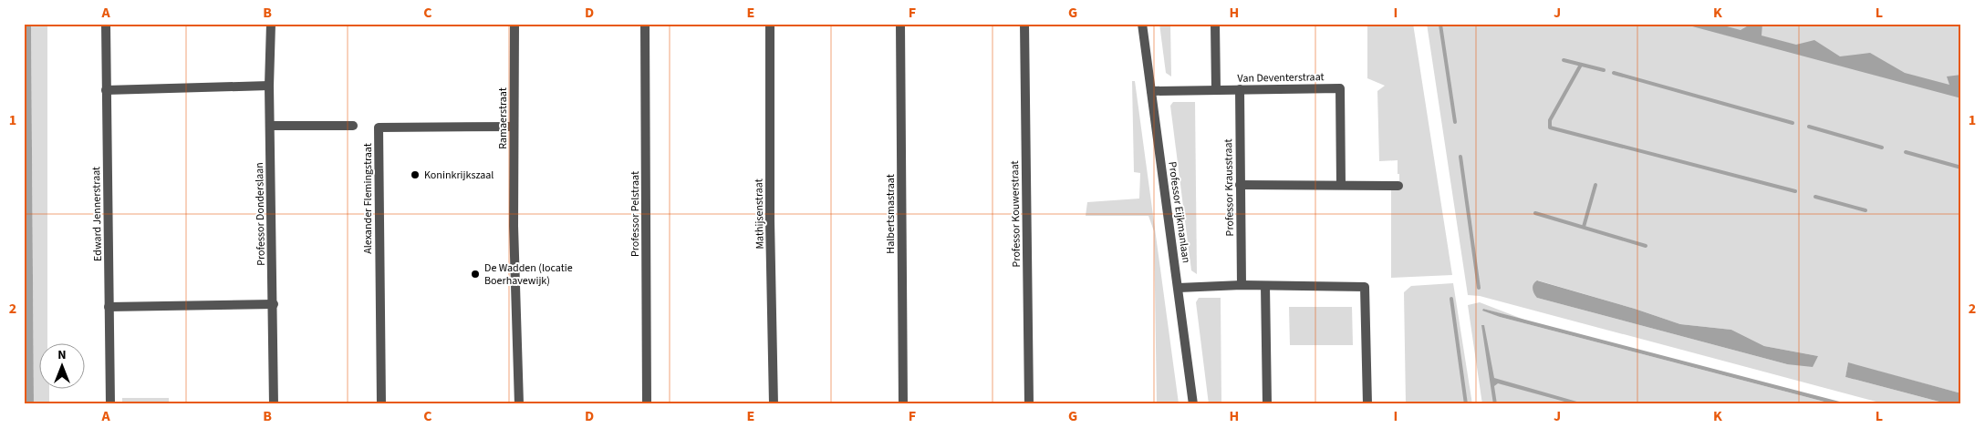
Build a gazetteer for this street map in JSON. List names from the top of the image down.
{
  "streets": {
    "street": [
      "Van Deventerstraat",
      "Ramaerstraat",
      "Professor Krausstraat",
      "Alexander Flemingstraat",
      "Professor Eijkmanlaan",
      "Edward Jennerstraat",
      "Professor Donderslaan",
      "Professor Pelstraat",
      "Mathijsenstraat",
      "Halbertsmastraat",
      "Professor Kouwerstraat"
    ]
  },
  "crossings": [
    ["Van Deventerstraat", "Professor Krausstraat"],
    ["Van Deventerstraat", "Professor Eijkmanlaan"],
    ["Ramaerstraat", "Alexander Flemingstraat"]
  ],
  "places": ["Koninkrijkszaal", "De Wadden (locatie Boerhavewijk)"],
  "north": "top",
  "grid": {
    "columns": [
      "A",
      "B",
      "C",
      "D",
      "E",
      "F",
      "G",
      "H",
      "I",
      "J",
      "K",
      "L"
    ],
    "rows": ["1", "2"]
  }
}
